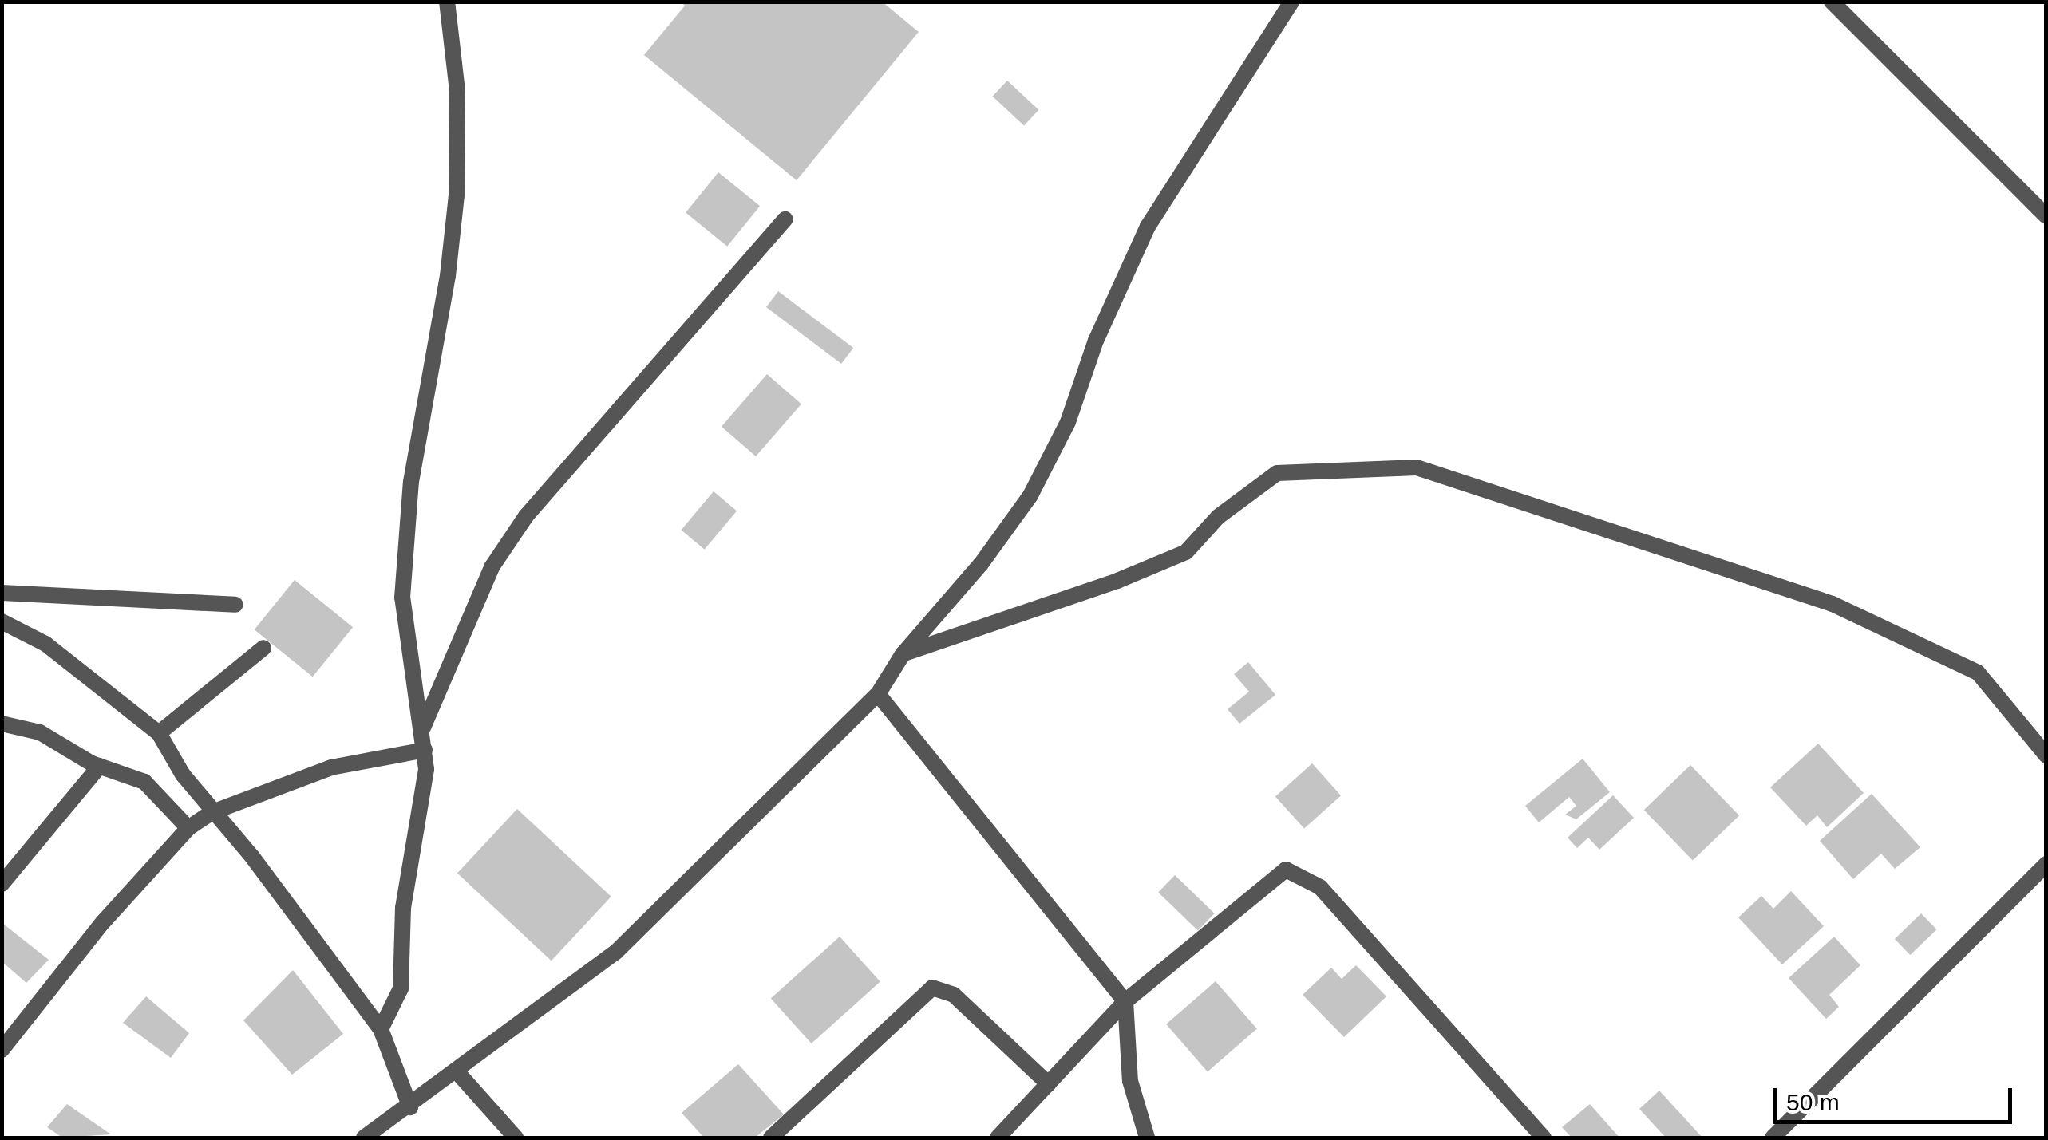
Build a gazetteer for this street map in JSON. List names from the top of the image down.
{
  "scale_bar": "50 m"
}
